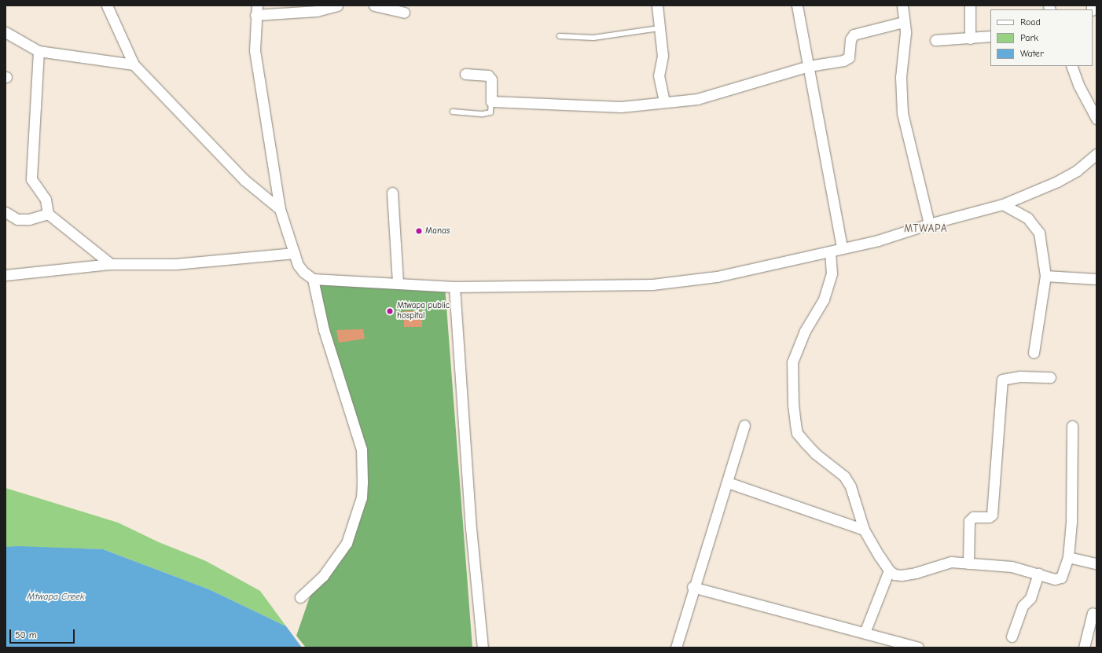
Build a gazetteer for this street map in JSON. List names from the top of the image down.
{
  "districts": ["MTWAPA"],
  "water": ["Mtwapa Creek"],
  "places": ["Manas", "Mtwapa public hospital"],
  "legend": ["Road", "Park", "Water"],
  "scale_bar": "50 m"
}
